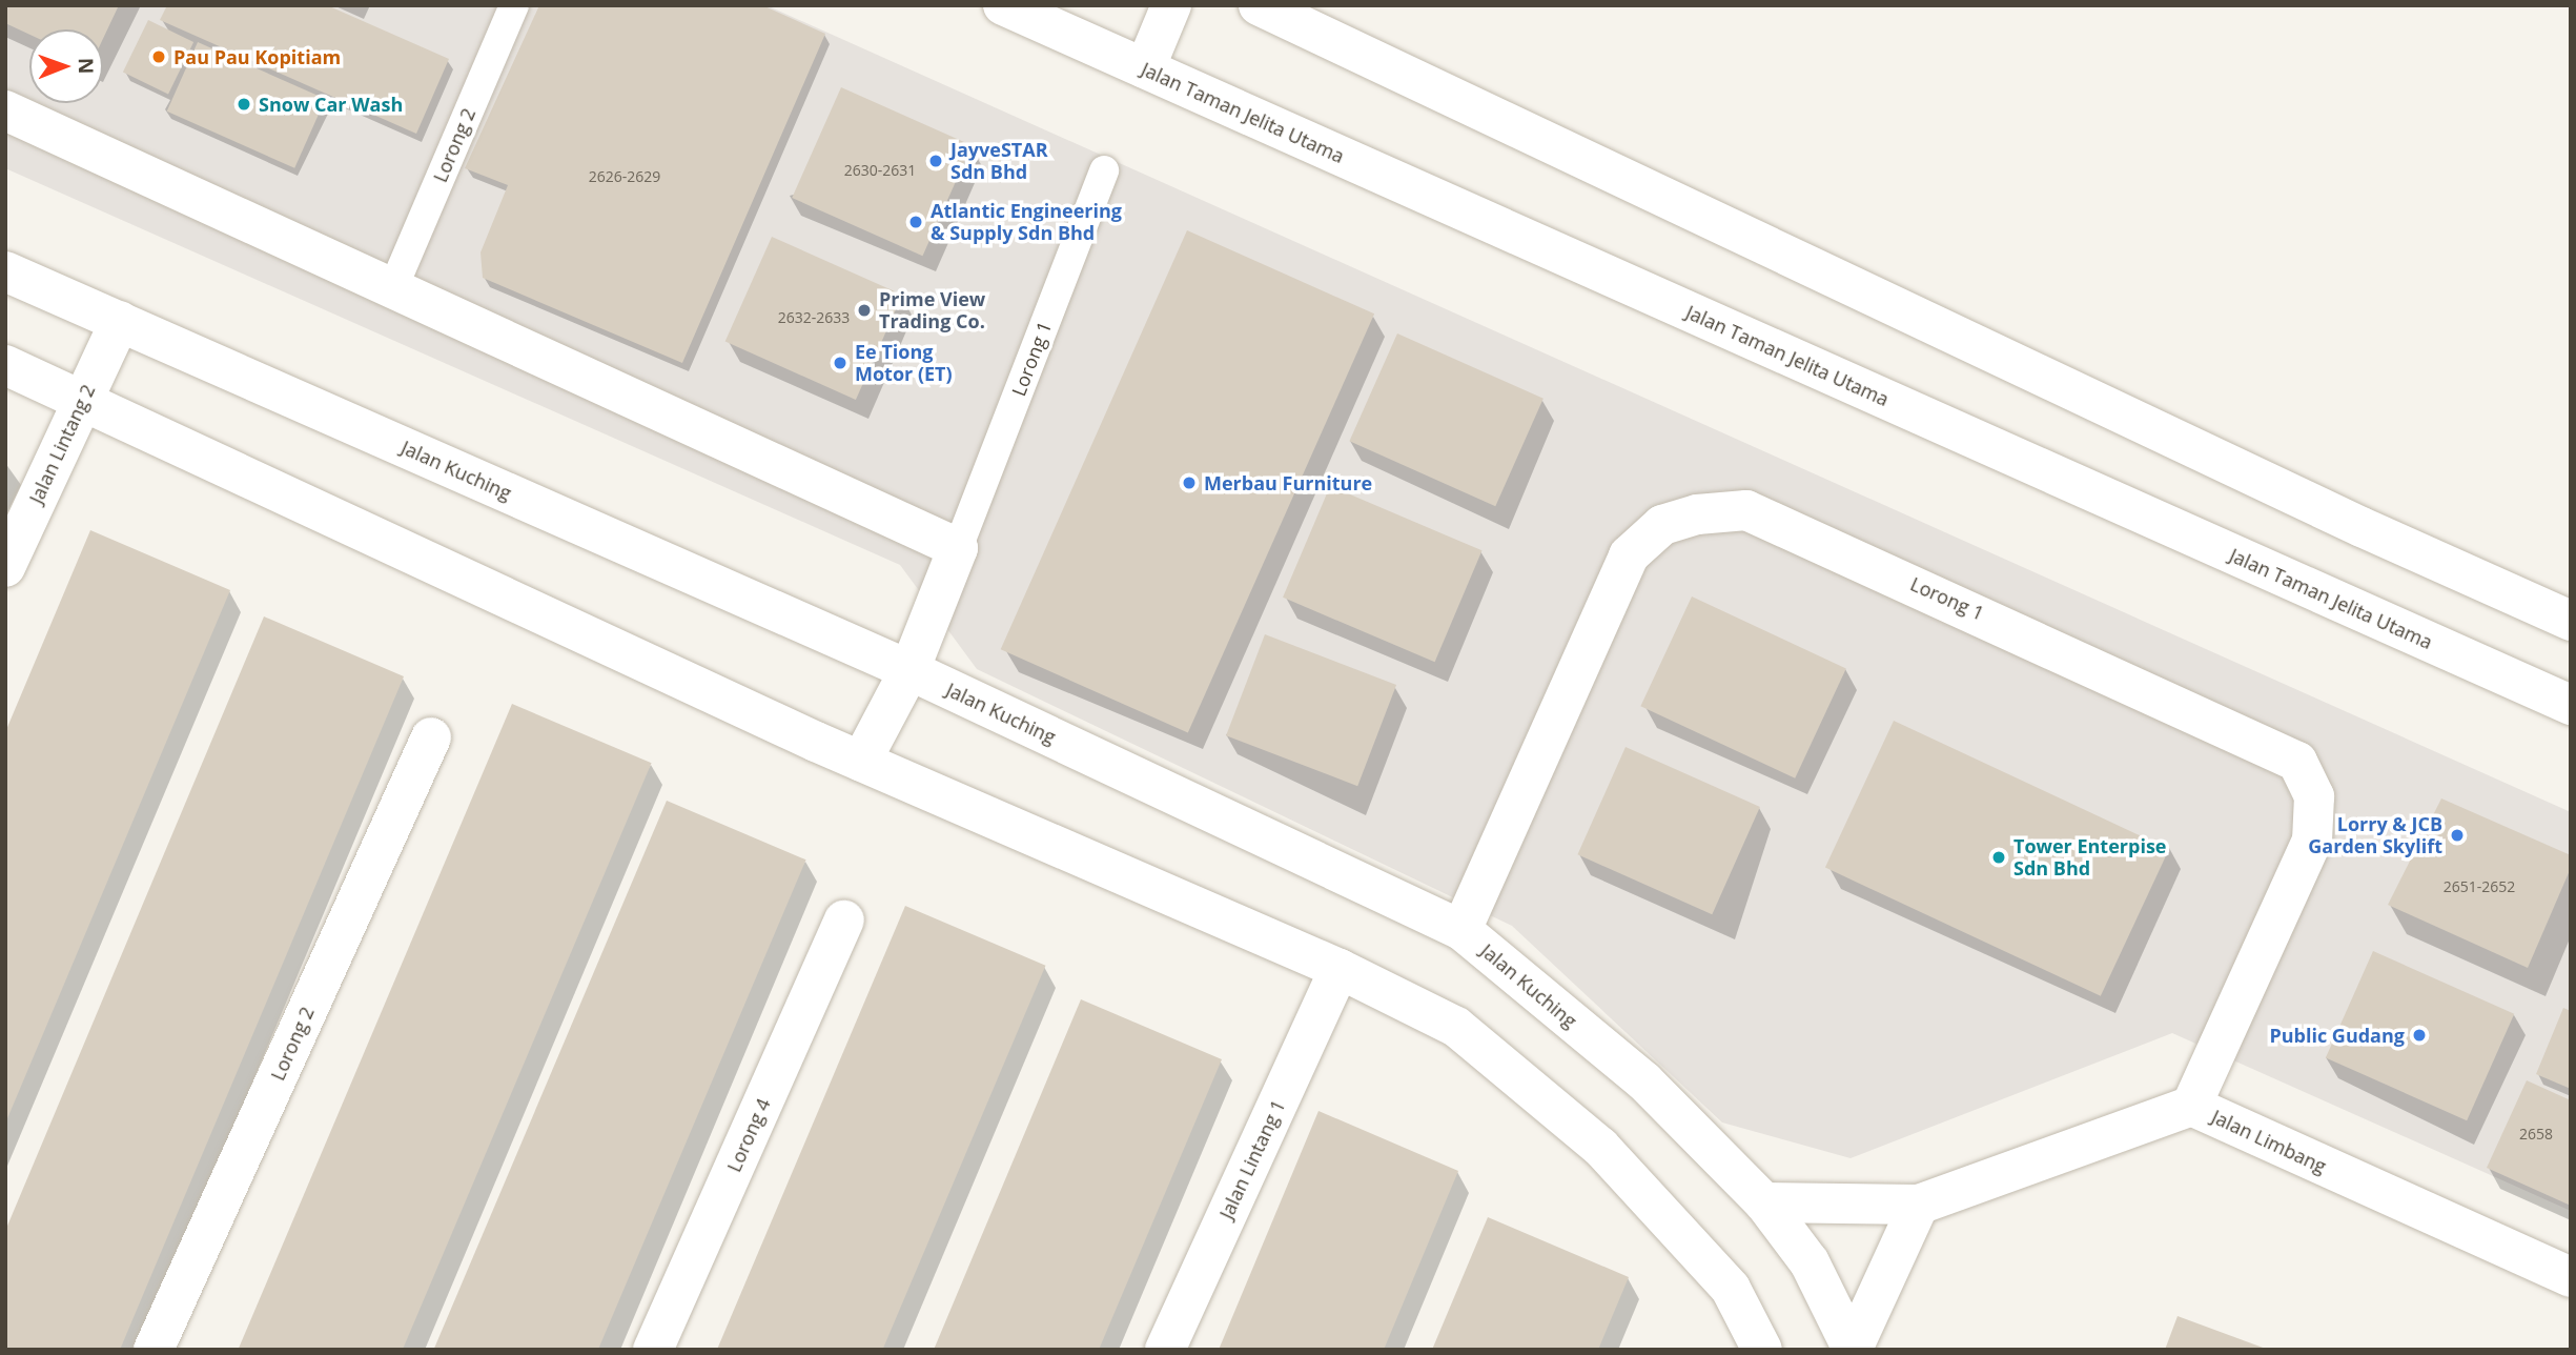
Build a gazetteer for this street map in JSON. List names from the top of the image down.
{
  "streets": {
    "street": [
      "Jalan Taman Jelita Utama",
      "Lorong 2",
      "Lorong 1",
      "Jalan Lintang 2",
      "Jalan Kuching",
      "Lorong 4",
      "Jalan Limbang",
      "Jalan Lintang 1"
    ]
  },
  "crossings": [
    ["Lorong 1", "Jalan Kuching"],
    ["Lorong 1", "Jalan Limbang"],
    ["Jalan Lintang 2", "Jalan Kuching"],
    ["Jalan Kuching", "Jalan Limbang"]
  ],
  "places": [
    "Pau Pau Kopitiam",
    "Snow Car Wash",
    "JayveSTAR Sdn Bhd",
    "Atlantic Engineering & Supply Sdn Bhd",
    "Prime View Trading Co.",
    "Ee Tiong Motor (ET)",
    "Merbau Furniture",
    "Lorry & JCB Garden Skylift",
    "Tower Enterpise Sdn Bhd",
    "Public Gudang"
  ],
  "house_numbers": [
    "2630-2631",
    "2626-2629",
    "2632-2633",
    "2651-2652",
    "2658"
  ],
  "north": "right"
}
